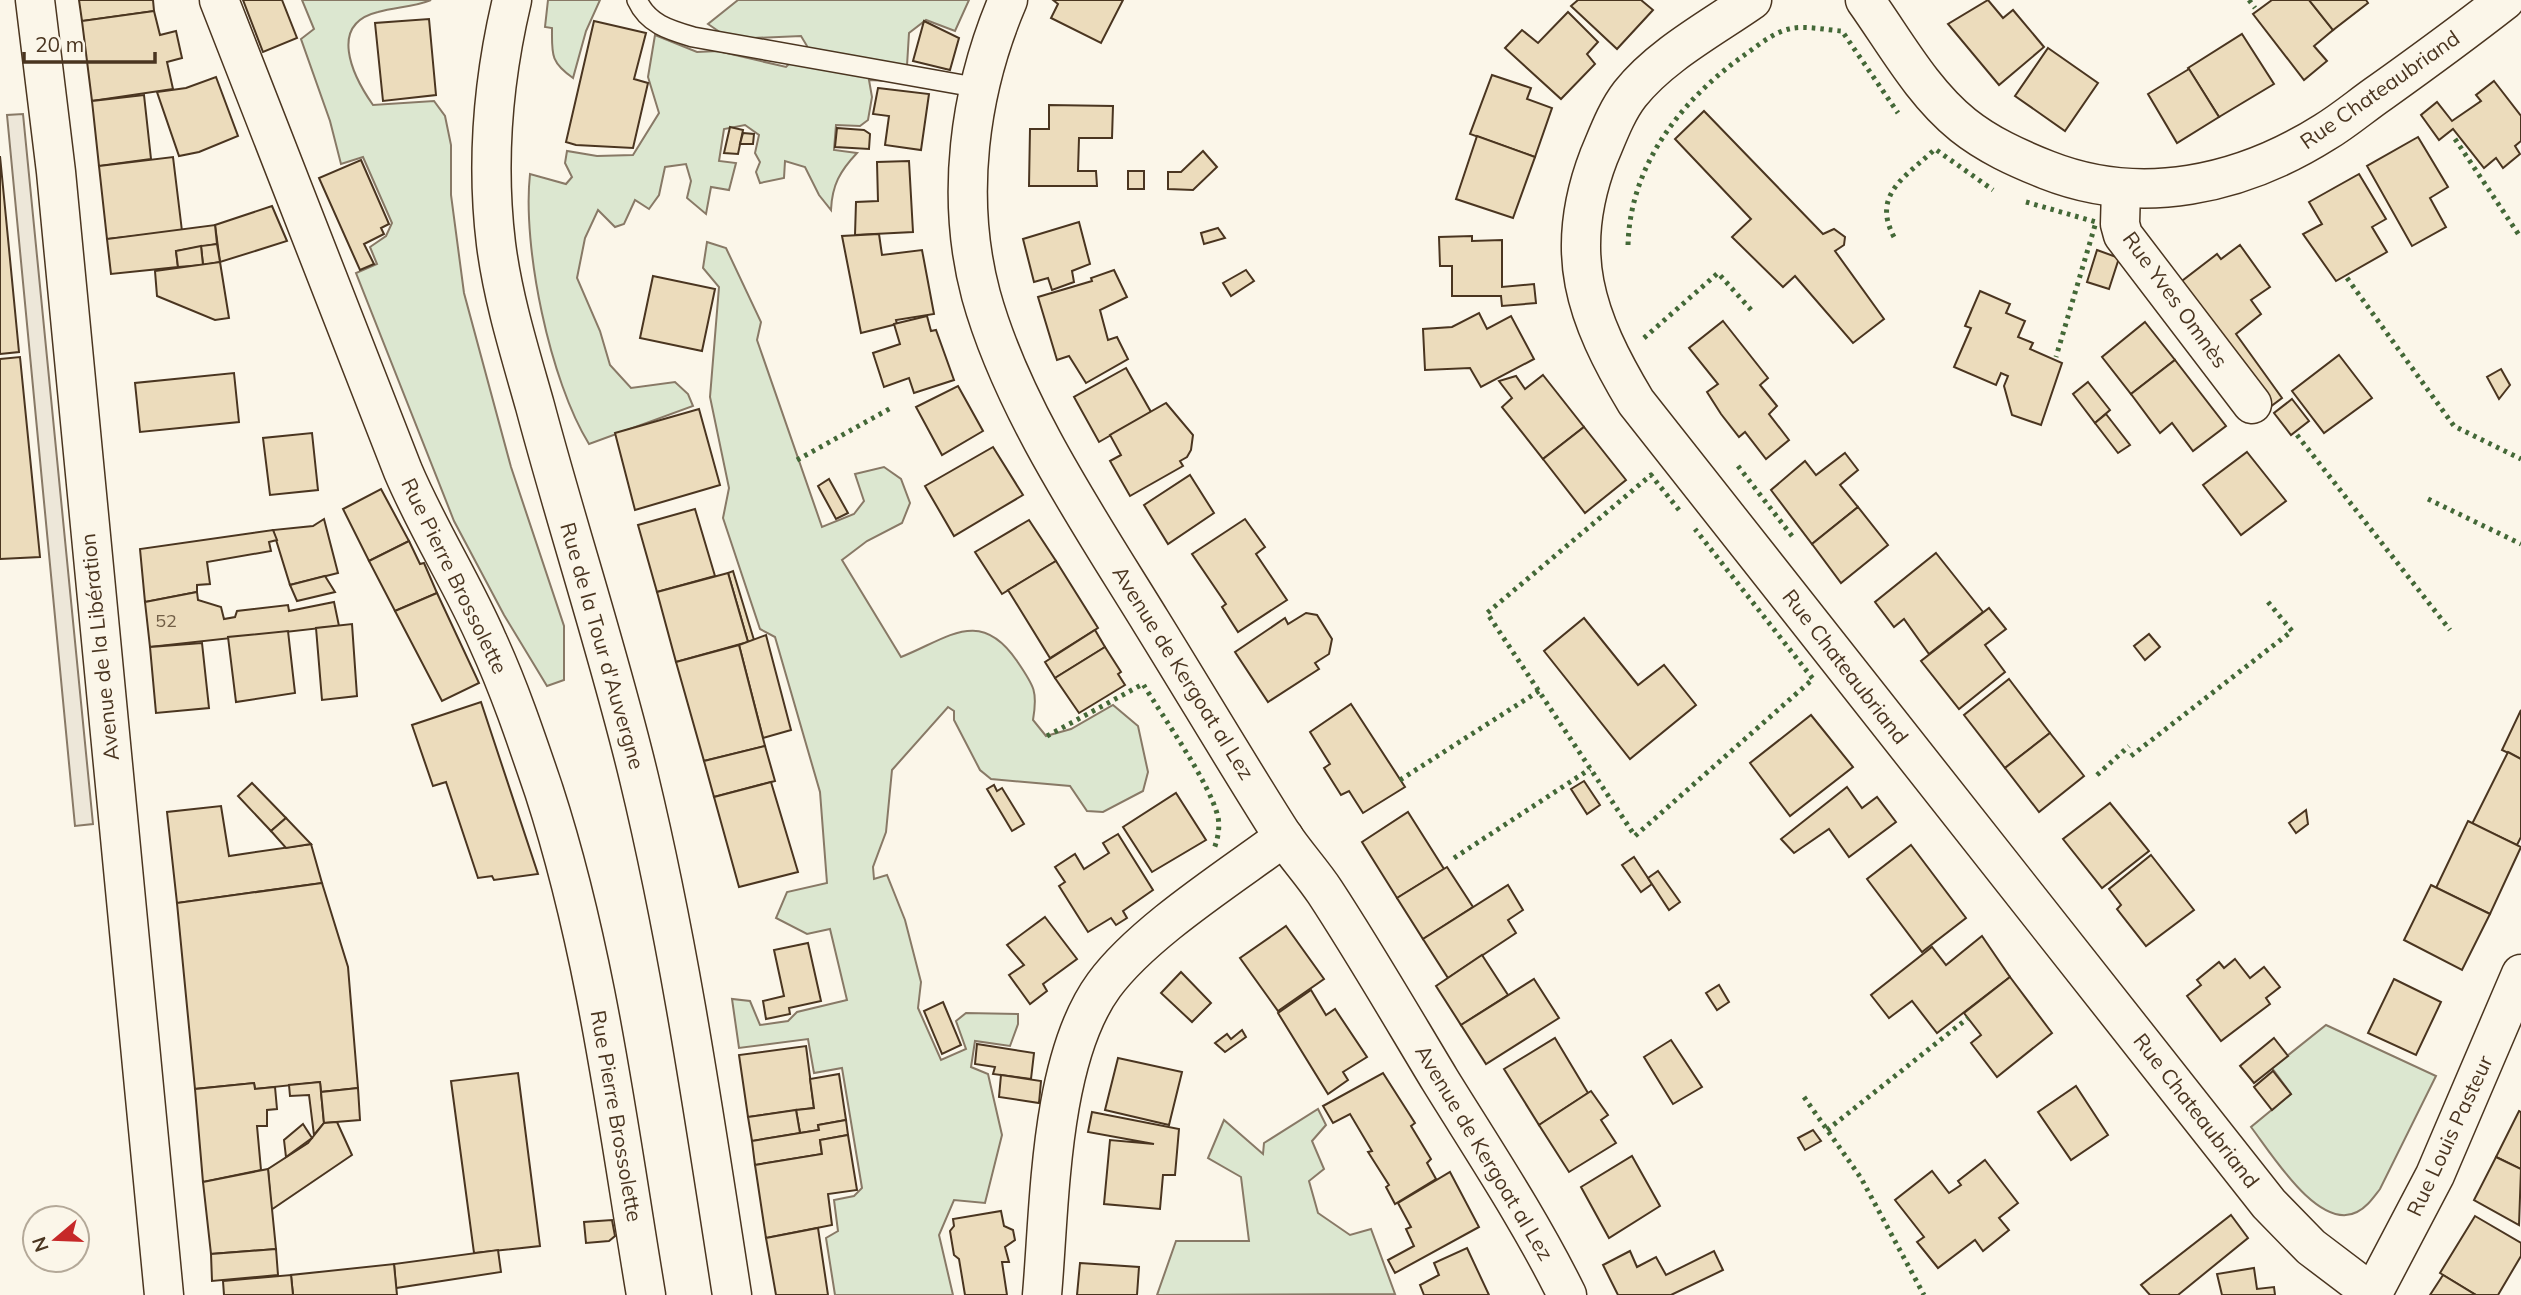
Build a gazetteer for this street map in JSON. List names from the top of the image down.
{
  "streets": {
    "street": [
      "Rue Chateaubriand",
      "Rue Yves Omnès",
      "Rue Pierre Brossolette",
      "Rue de la Tour d'Auvergne",
      "Avenue de la Libération",
      "Avenue de Kergoat al Lez",
      "Rue Louis Pasteur"
    ]
  },
  "crossings": [
    ["Rue Chateaubriand", "Rue Yves Omnès"],
    ["Rue Chateaubriand", "Rue Louis Pasteur"]
  ],
  "house_numbers": ["52"],
  "scale_bar": "20 m",
  "north": "left"
}
